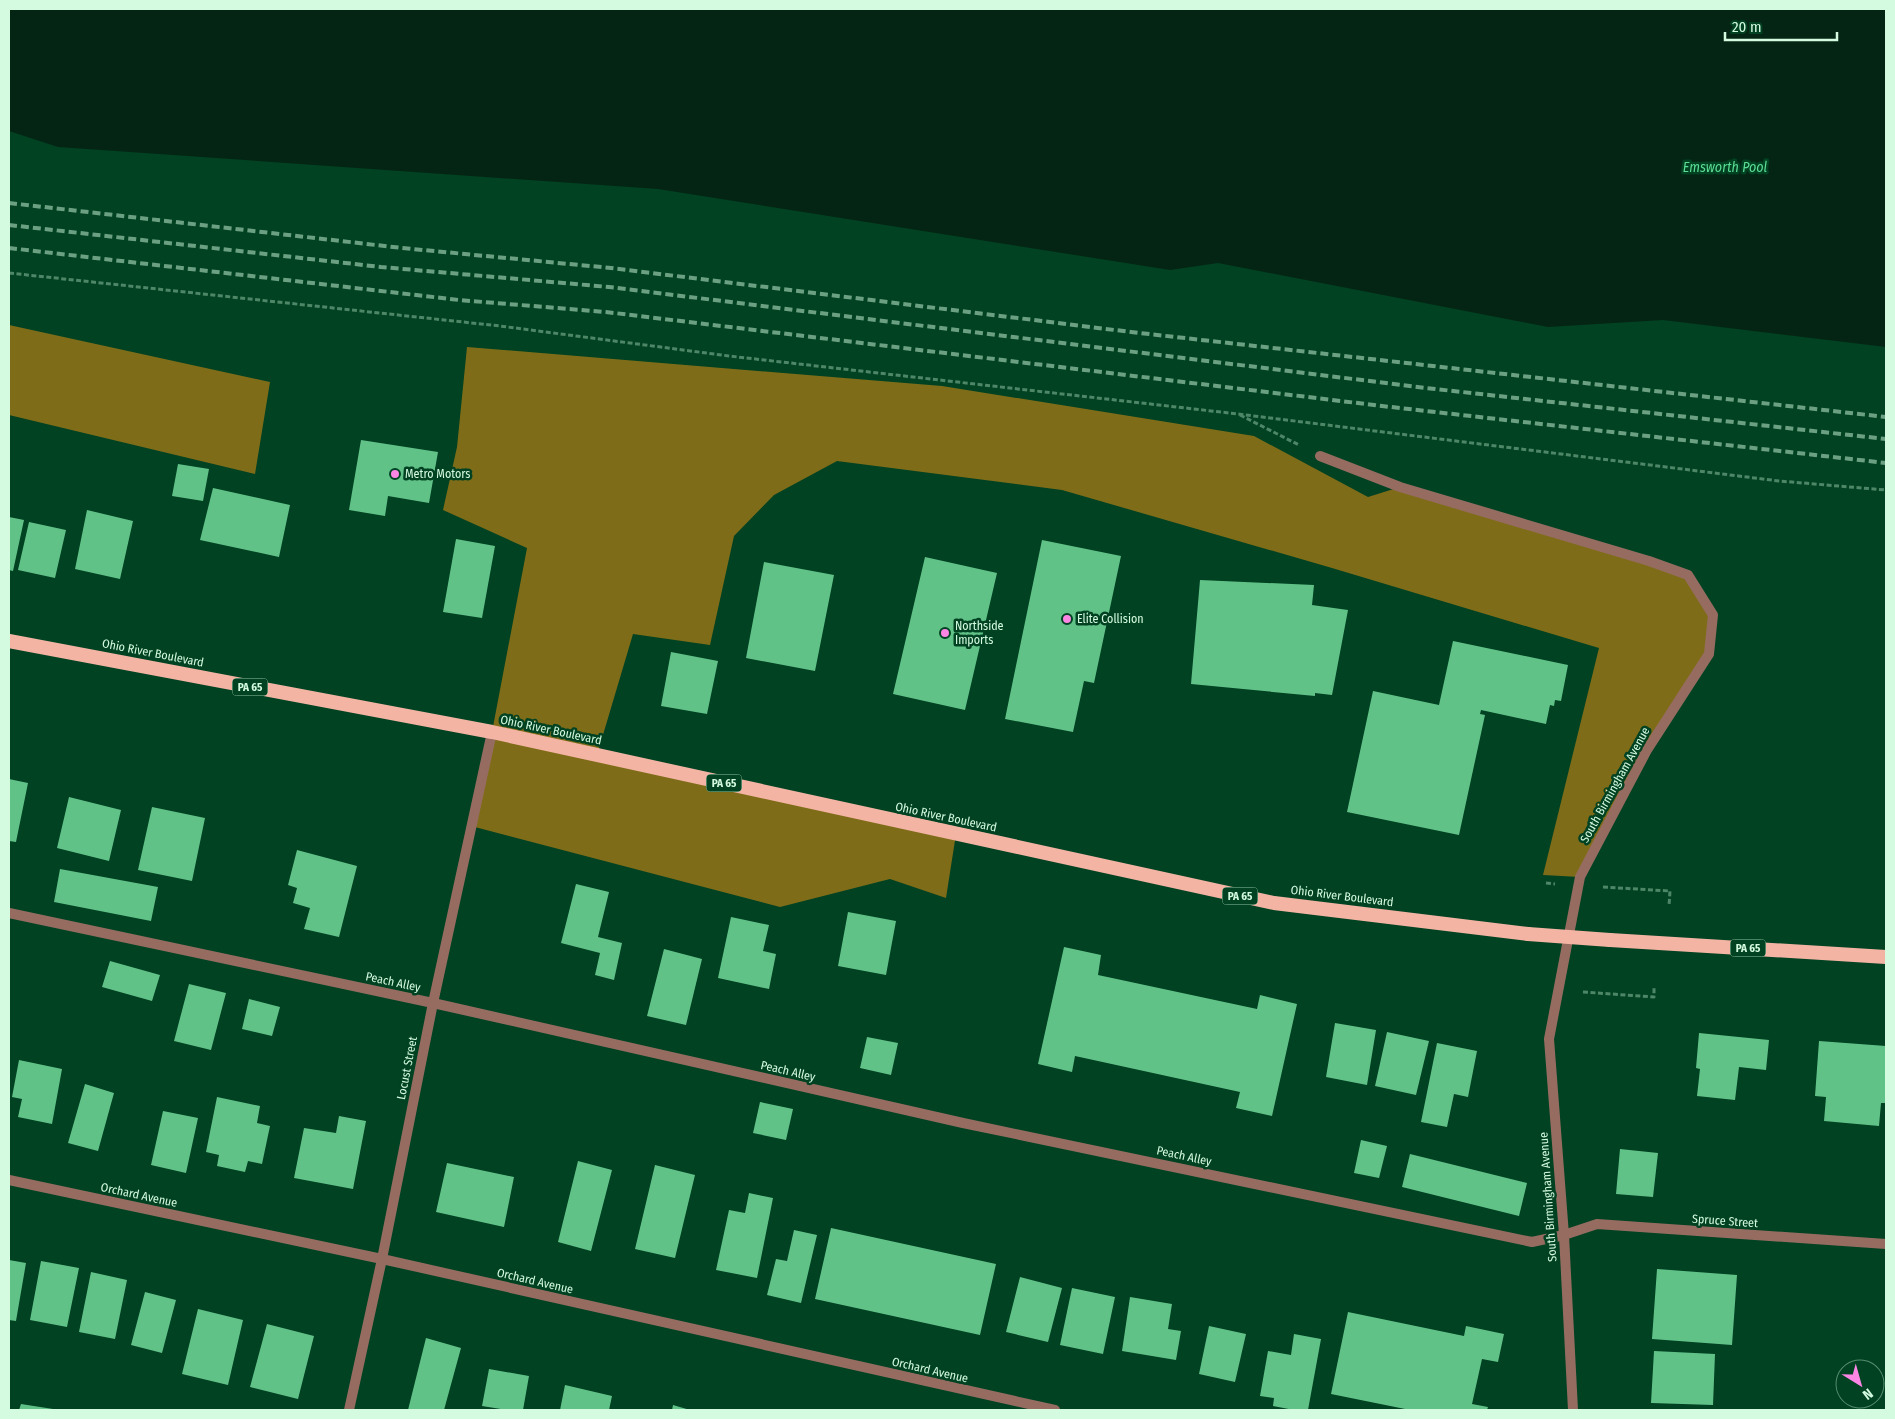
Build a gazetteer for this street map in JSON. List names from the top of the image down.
{
  "streets": {
    "highway": ["Ohio River Boulevard", "PA 65"],
    "street": [
      "South Birmingham Avenue",
      "Peach Alley",
      "Locust Street",
      "Orchard Avenue",
      "Spruce Street"
    ]
  },
  "crossings": [
    ["Ohio River Boulevard", "Locust Street"],
    ["South Birmingham Avenue", "Peach Alley"],
    ["South Birmingham Avenue", "Spruce Street"],
    ["Peach Alley", "Locust Street"],
    ["Peach Alley", "Spruce Street"],
    ["Locust Street", "Orchard Avenue"]
  ],
  "water": ["Emsworth Pool"],
  "places": ["Metro Motors", "Elite Collision", "Northside Imports"],
  "scale_bar": "20 m",
  "north": "bottom right"
}
